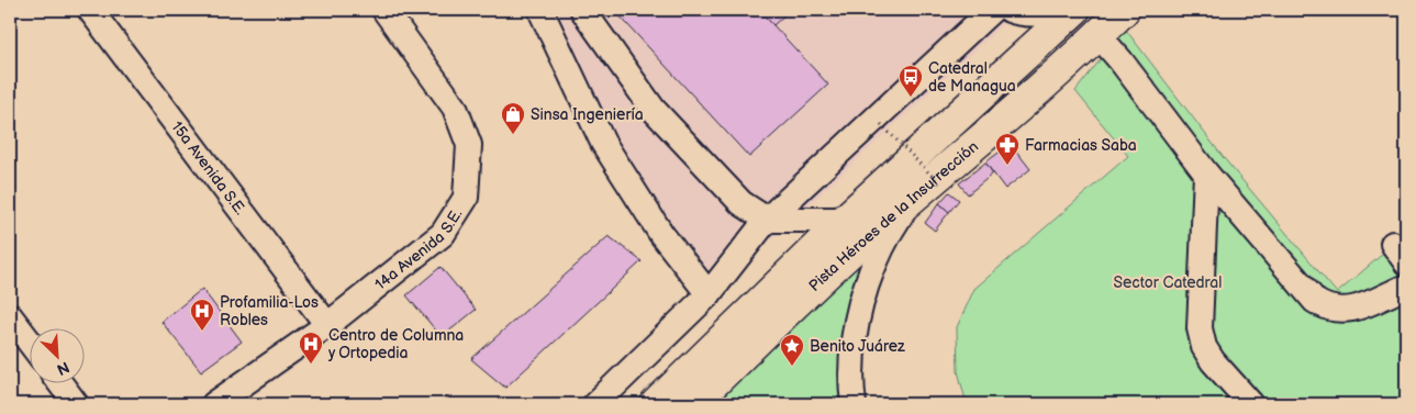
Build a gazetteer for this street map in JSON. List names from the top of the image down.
{
  "streets": {
    "main road": ["Pista Héroes de la Insurrección"],
    "street": ["15a Avenida S.E.", "14a Avenida S.E."]
  },
  "crossings": [
    ["15a Avenida S.E.", "14a Avenida S.E."]
  ],
  "parks": ["Sector Catedral"],
  "places": {
    "bus stop": ["Catedral de Managua"],
    "shop": ["Sinsa Ingeniería"],
    "pharmacy": ["Farmacias Saba"],
    "hospital": ["Profamilia-Los Robles", "Centro de Columna y Ortopedia"],
    "place": ["Benito Juárez"]
  },
  "north": "bottom right"
}
